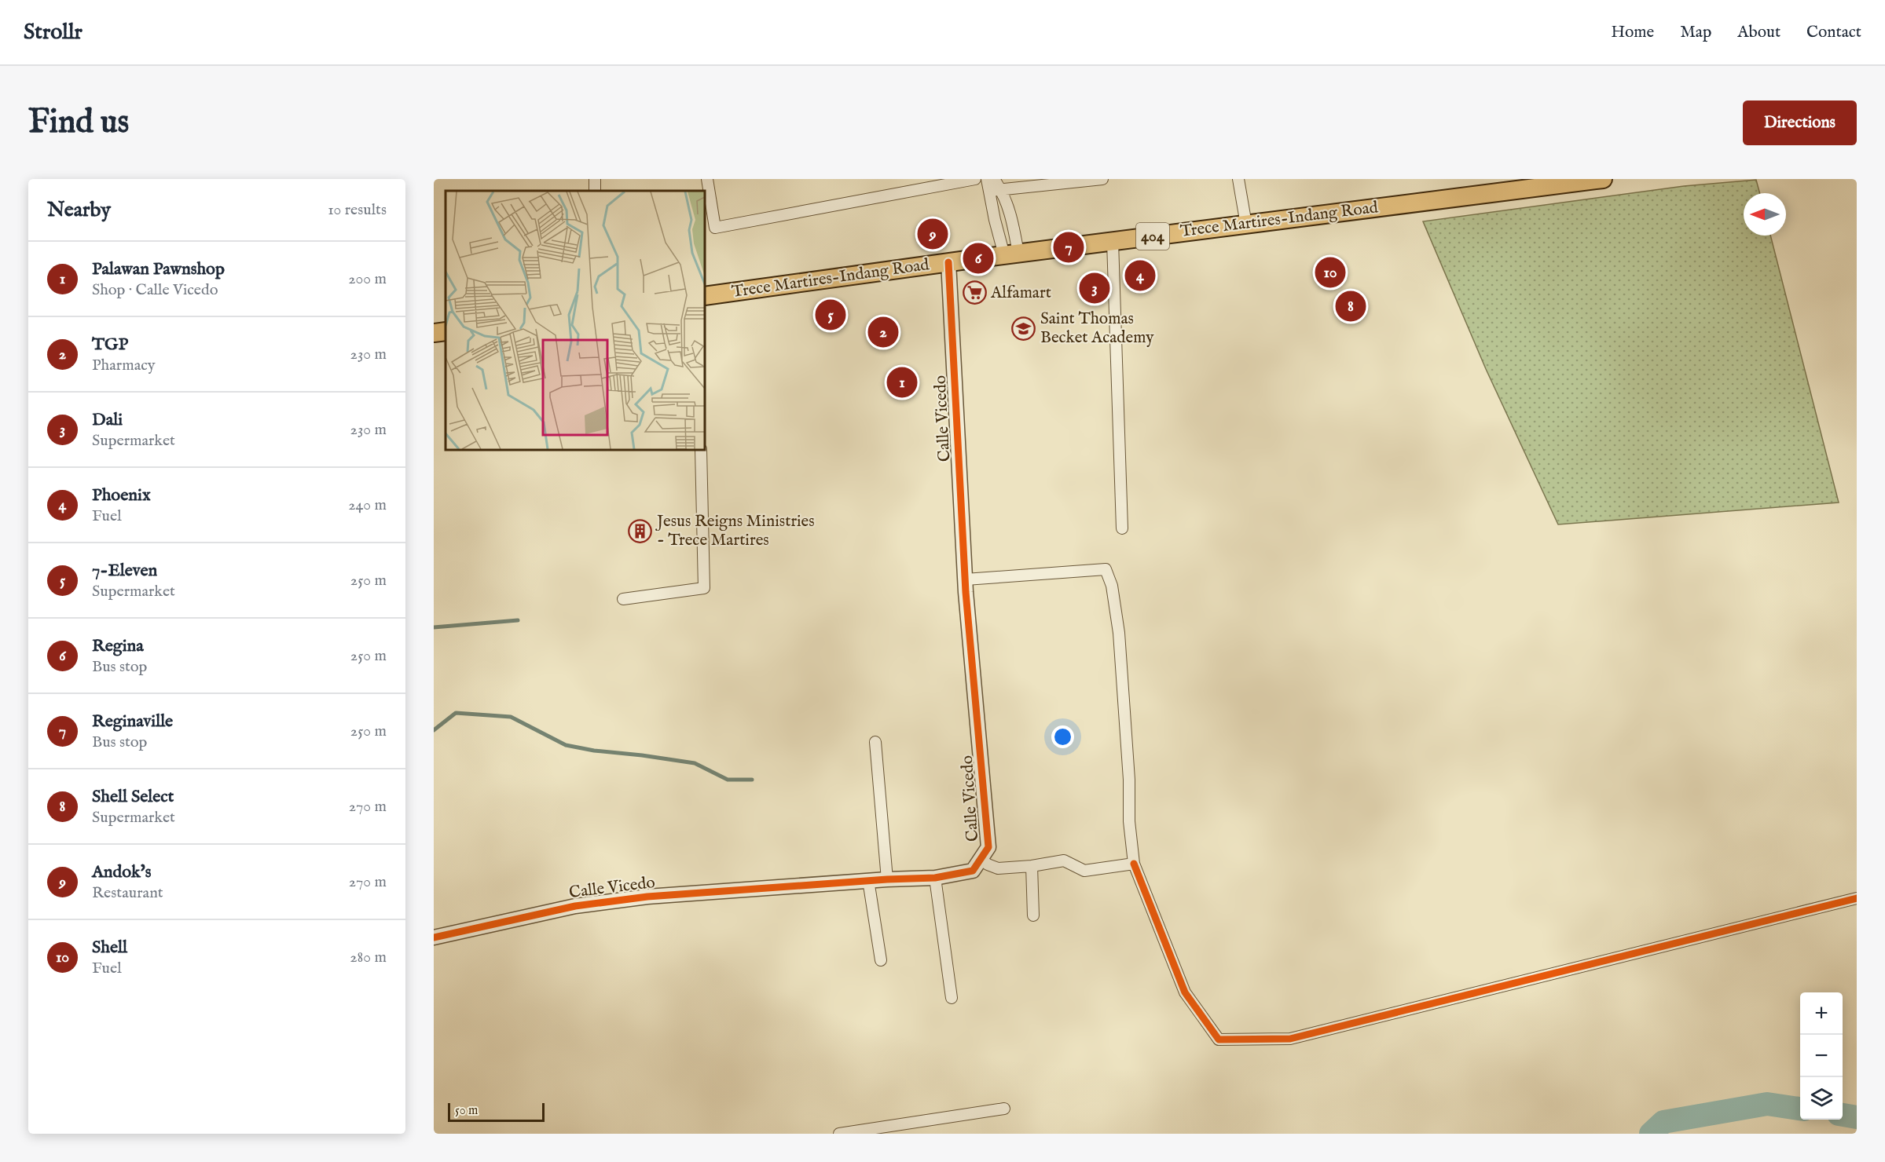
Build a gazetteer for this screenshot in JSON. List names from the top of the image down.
{
  "streets": {
    "main road": ["Trece Martires-Indang Road", "404"],
    "street": ["Calle Vicedo"]
  },
  "crossings": [
    ["Trece Martires-Indang Road", "Calle Vicedo"]
  ],
  "places": {
    "supermarket": ["Alfamart"],
    "school or university": ["Saint Thomas Becket Academy"],
    "building": ["Jesus Reigns Ministries - Trece Martires"]
  },
  "scale_bar": "50 m",
  "north": "left",
  "page": {
    "header": "Strollr",
    "nav": [
      "Home",
      "Map",
      "About",
      "Contact"
    ],
    "buttons": "Directions",
    "title": "Find us",
    "heading": ["Nearby", "10 results"],
    "pins": [
      "9",
      "7",
      "6",
      "10",
      "4",
      "3",
      "8",
      "5",
      "2",
      "1"
    ],
    "list": [
      {
        "mark": "1",
        "name": "Palawan Pawnshop",
        "note": "Shop · Calle Vicedo",
        "value": "200 m"
      },
      {
        "mark": "2",
        "name": "TGP",
        "note": "Pharmacy",
        "value": "230 m"
      },
      {
        "mark": "3",
        "name": "Dali",
        "note": "Supermarket",
        "value": "230 m"
      },
      {
        "mark": "4",
        "name": "Phoenix",
        "note": "Fuel",
        "value": "240 m"
      },
      {
        "mark": "5",
        "name": "7-Eleven",
        "note": "Supermarket",
        "value": "250 m"
      },
      {
        "mark": "6",
        "name": "Regina",
        "note": "Bus stop",
        "value": "250 m"
      },
      {
        "mark": "7",
        "name": "Reginaville",
        "note": "Bus stop",
        "value": "250 m"
      },
      {
        "mark": "8",
        "name": "Shell Select",
        "note": "Supermarket",
        "value": "270 m"
      },
      {
        "mark": "9",
        "name": "Andok's",
        "note": "Restaurant",
        "value": "270 m"
      },
      {
        "mark": "10",
        "name": "Shell",
        "note": "Fuel",
        "value": "280 m"
      }
    ],
    "map_buttons": ["+", "−"],
    "scale": "50 m"
  }
}
